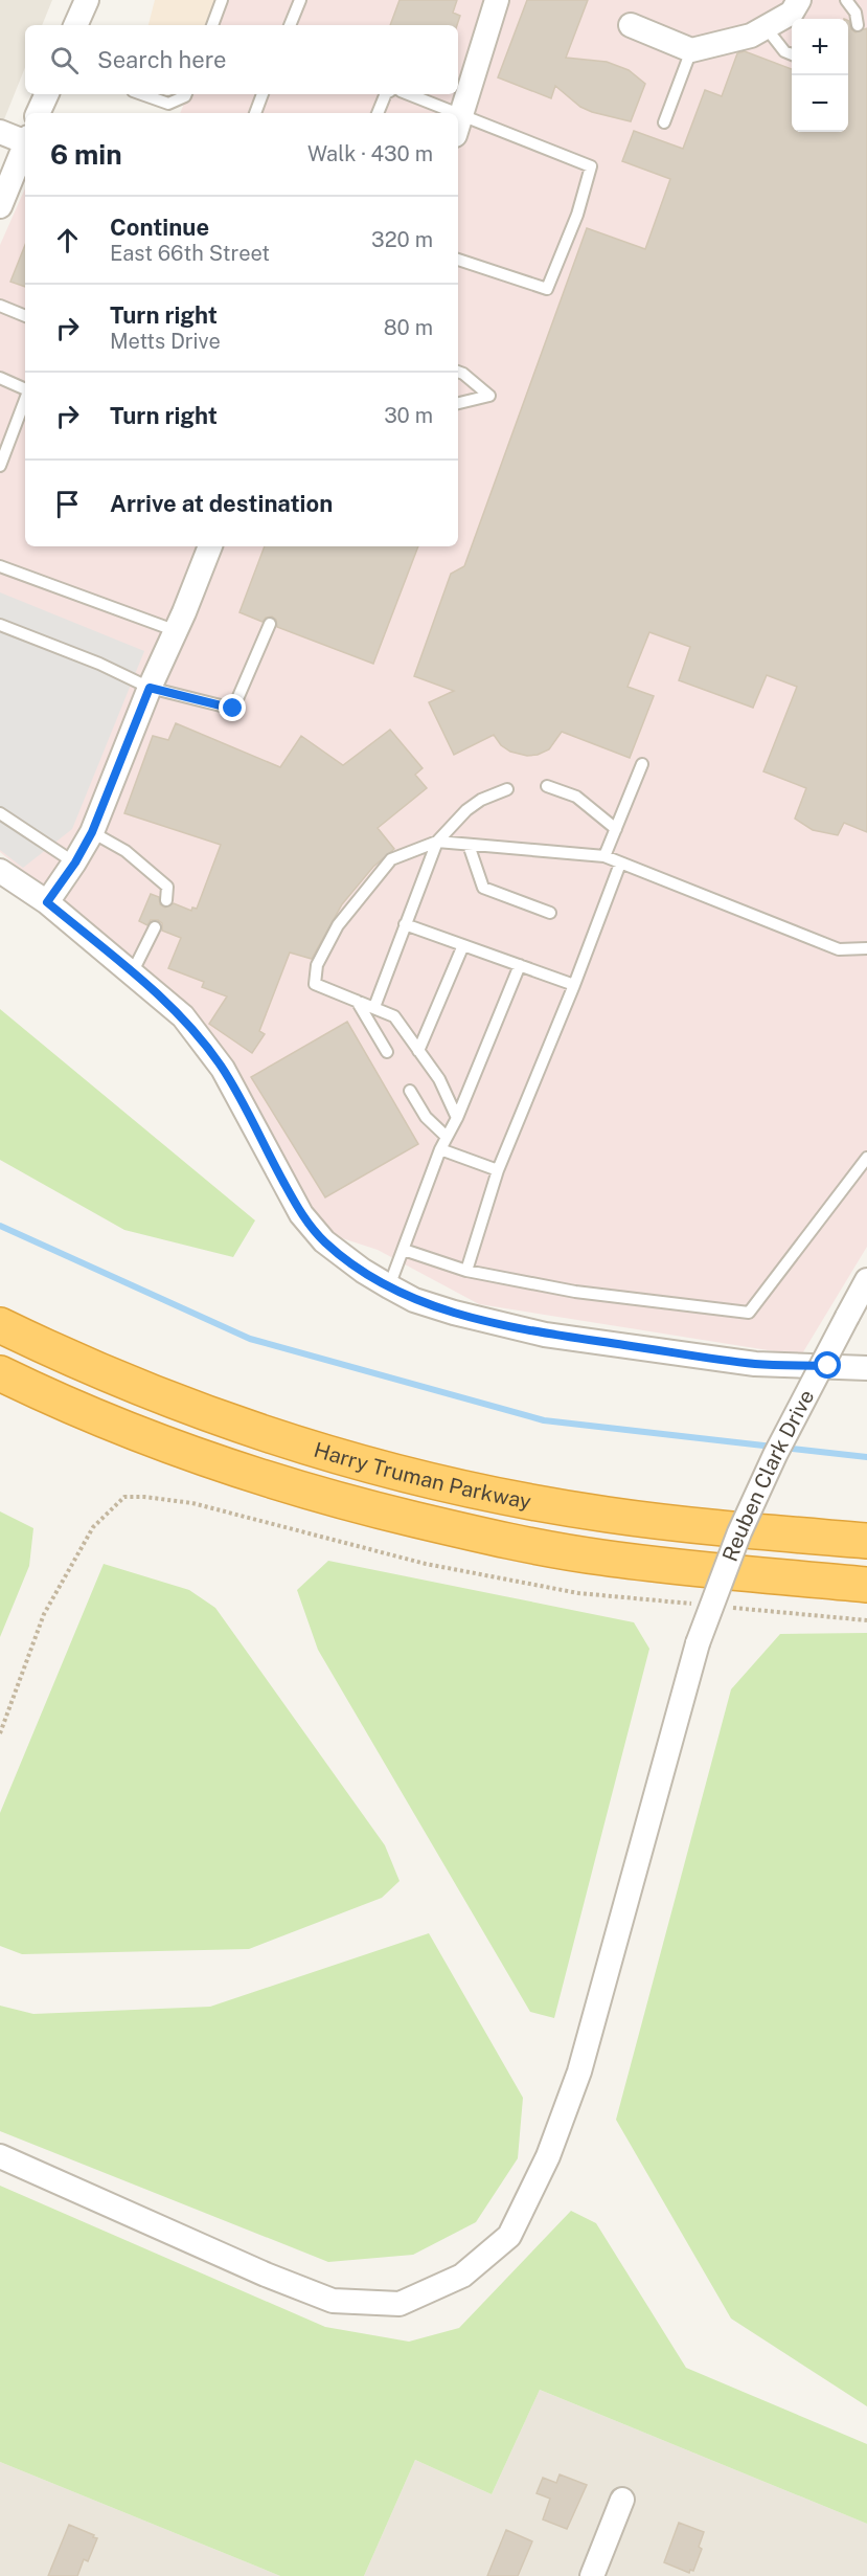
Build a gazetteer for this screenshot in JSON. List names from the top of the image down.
{
  "streets": {
    "highway": ["Harry Truman Parkway"],
    "street": ["Reuben Clark Drive"]
  },
  "page": {
    "map_buttons": ["+", "−"],
    "search": "Search here",
    "heading": ["6 min", "Walk · 430 m"],
    "list": [
      ["Continue", "East 66th Street", "320 m"],
      ["Turn right", "Metts Drive", "80 m"],
      ["Turn right", "30 m"],
      "Arrive at destination"
    ]
  }
}
